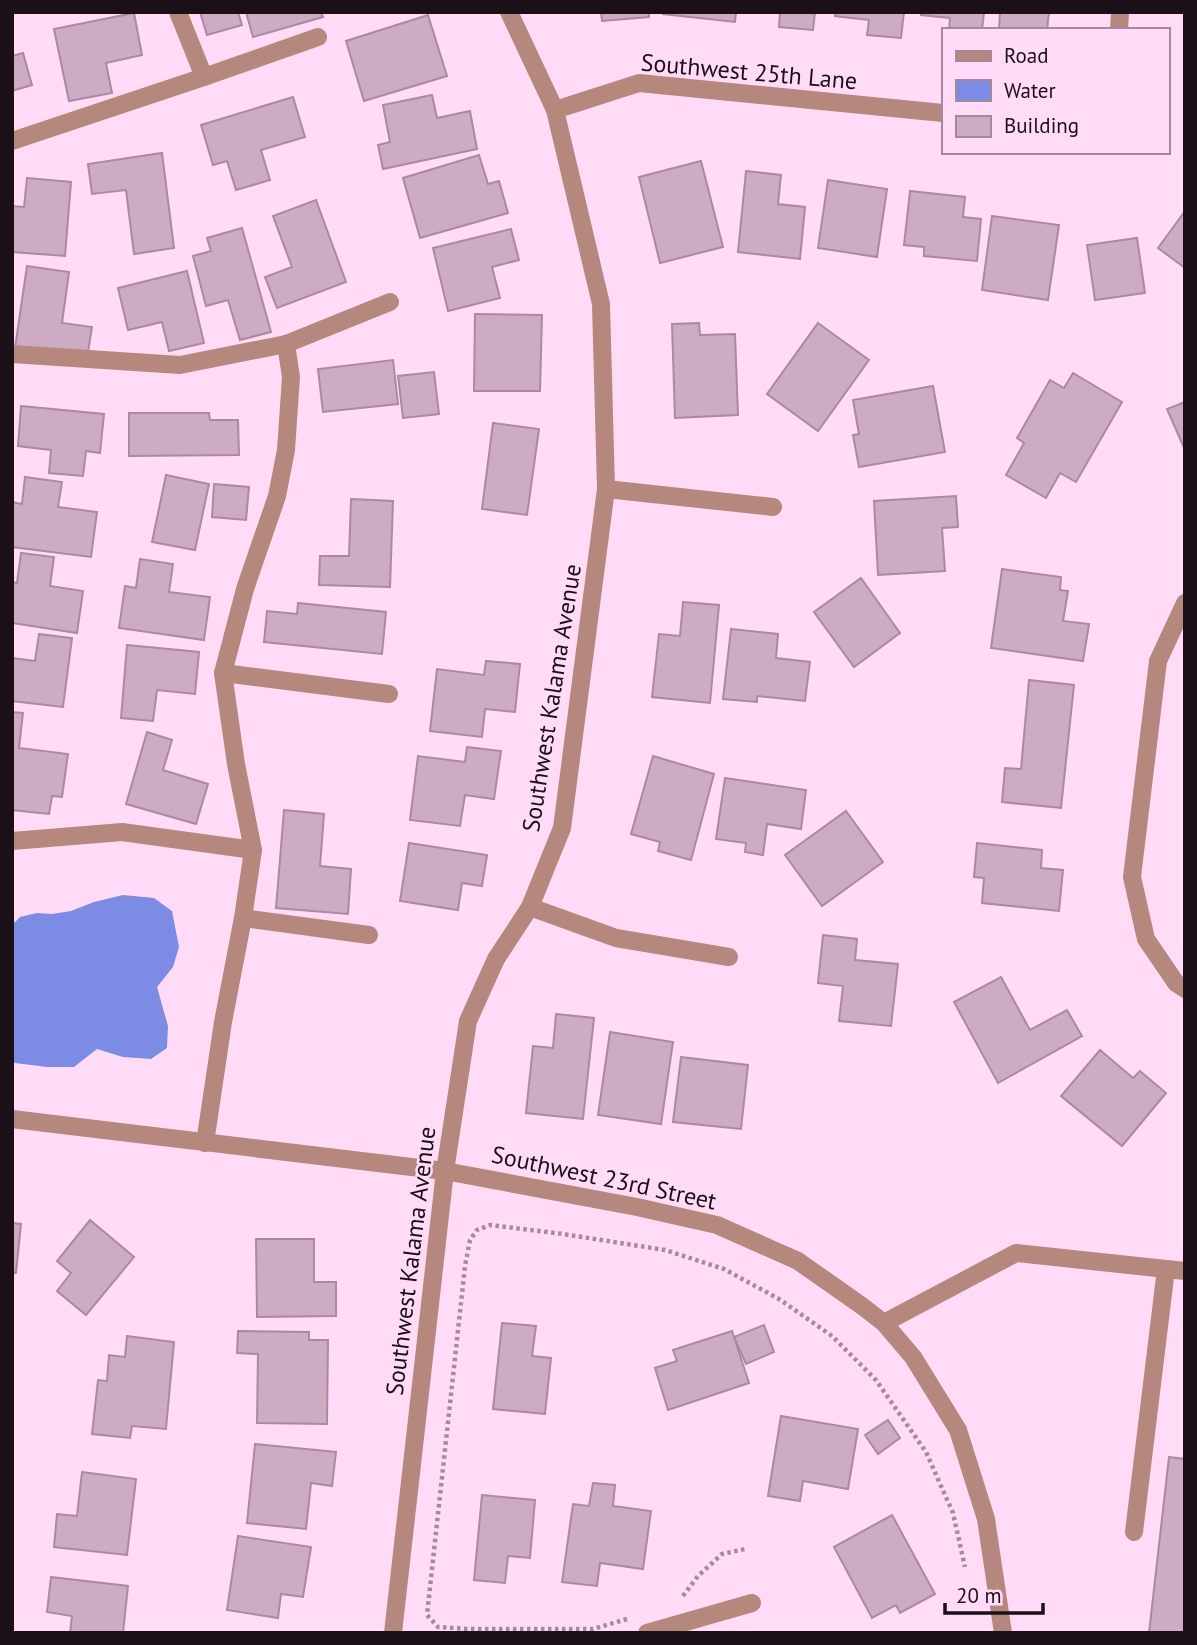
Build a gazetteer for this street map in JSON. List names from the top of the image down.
{
  "streets": {
    "street": ["Southwest 25th Lane", "Southwest Kalama Avenue", "Southwest 23rd Street"]
  },
  "crossings": [
    ["Southwest 25th Lane", "Southwest Kalama Avenue"],
    ["Southwest Kalama Avenue", "Southwest 23rd Street"]
  ],
  "legend": ["Road", "Water", "Building"],
  "scale_bar": "20 m"
}
